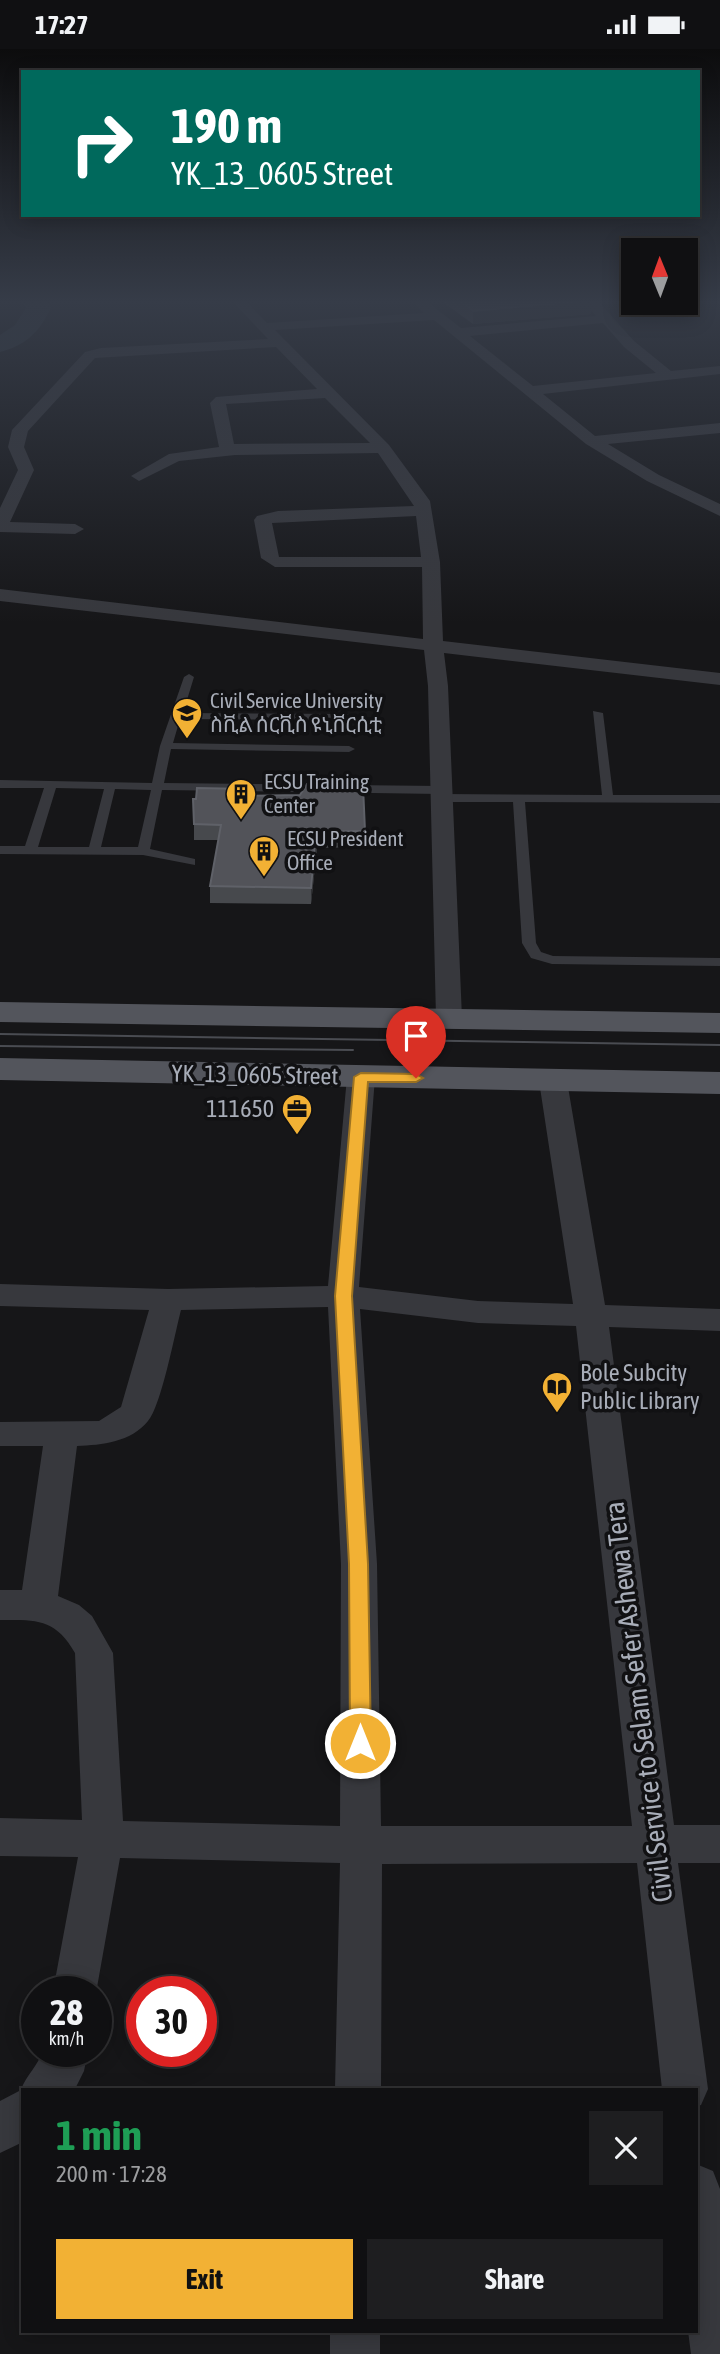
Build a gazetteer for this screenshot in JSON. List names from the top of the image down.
{
  "streets": {
    "main road": ["YK_13_0605 Street"],
    "street": ["Civil Service to Selam Sefer Ashewa Tera"]
  },
  "crossings": [
    ["YK_13_0605 Street", "Civil Service to Selam Sefer Ashewa Tera"]
  ],
  "places": {
    "school or university": ["Civil Service University ስቪል ሰርቪስ ዩኒቨርሲቲ"],
    "building": ["ECSU Training Center", "ECSU President Office"],
    "office": ["111650"],
    "library": ["Bole Subcity Public Library"]
  },
  "north": "top",
  "page": {
    "status": "17:27",
    "turn": ["190 m", "YK_13_0605 Street"],
    "speed": "28 km/h",
    "limit": "30",
    "heading": ["1 min", "200 m · 17:28"],
    "buttons": ["Exit", "Share"]
  }
}
